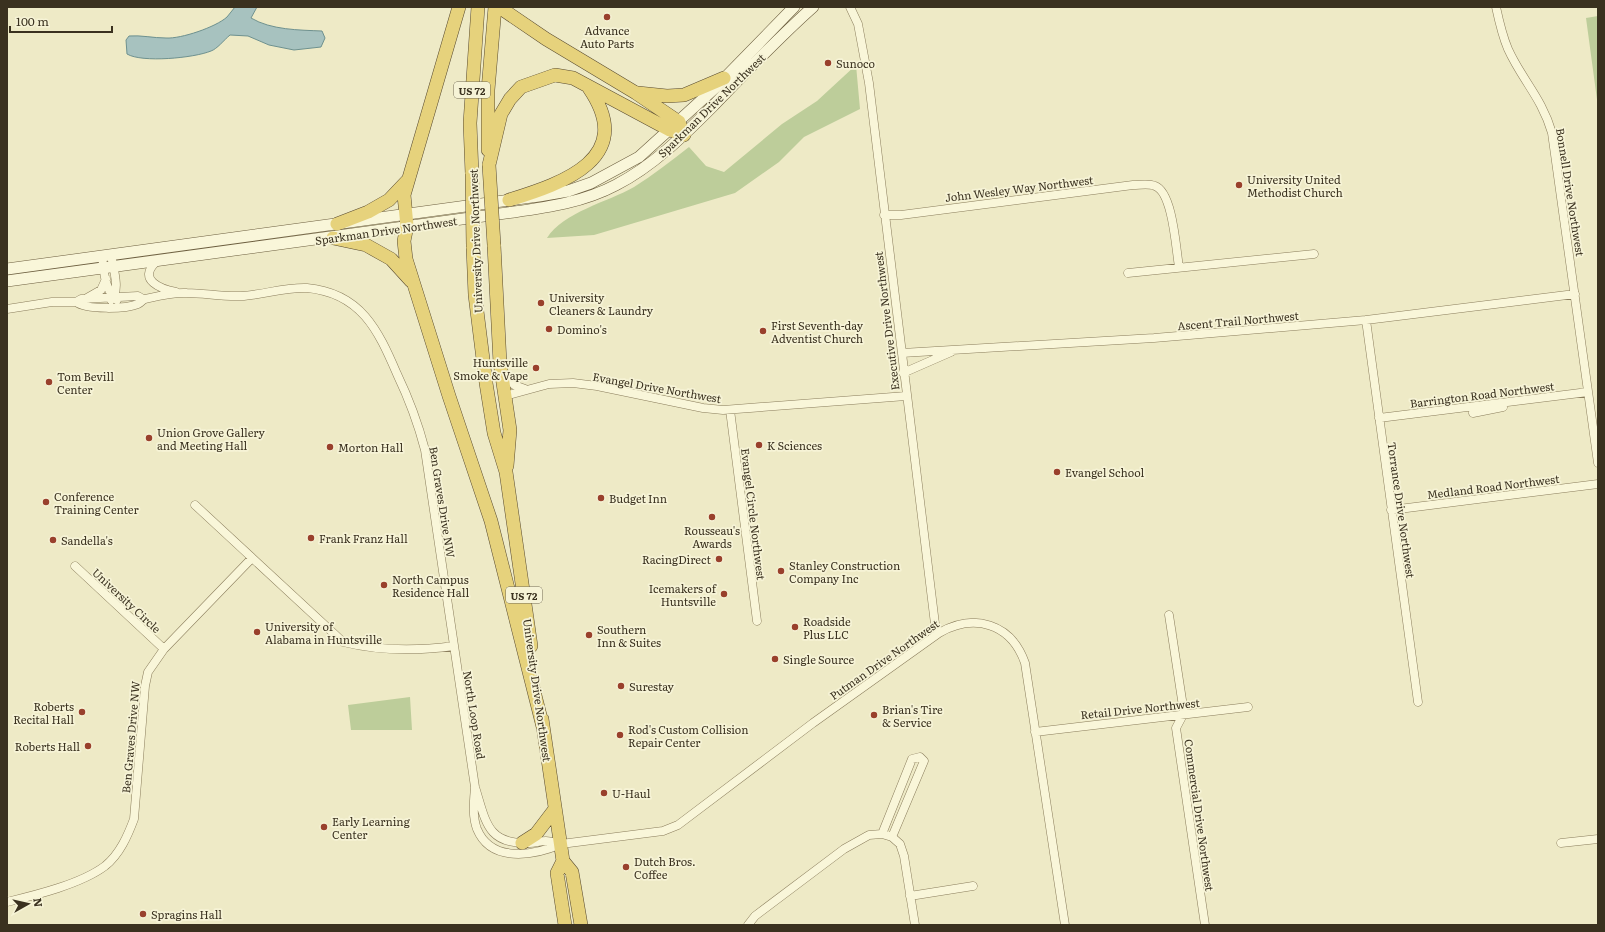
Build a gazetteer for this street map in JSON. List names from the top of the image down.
{
  "streets": {
    "highway": ["US 72", "University Drive Northwest"],
    "main road": ["Sparkman Drive Northwest"],
    "street": [
      "John Wesley Way Northwest",
      "Bonnell Drive Northwest",
      "Ascent Trail Northwest",
      "Executive Drive Northwest",
      "Evangel Drive Northwest",
      "Barrington Road Northwest",
      "Medland Road Northwest",
      "Ben Graves Drive NW",
      "Torrance Drive Northwest",
      "Evangel Circle Northwest",
      "University Circle",
      "Putman Drive Northwest",
      "Retail Drive Northwest",
      "North Loop Road",
      "Commercial Drive Northwest"
    ]
  },
  "crossings": [
    ["US 72", "University Drive Northwest"],
    ["US 72", "Evangel Drive Northwest"],
    ["John Wesley Way Northwest", "Executive Drive Northwest"],
    ["Bonnell Drive Northwest", "Ascent Trail Northwest"],
    ["Bonnell Drive Northwest", "Barrington Road Northwest"],
    ["University Drive Northwest", "Evangel Drive Northwest"],
    ["University Drive Northwest", "Putman Drive Northwest"],
    ["University Drive Northwest", "North Loop Road"],
    ["Ascent Trail Northwest", "Executive Drive Northwest"],
    ["Ascent Trail Northwest", "Torrance Drive Northwest"],
    ["Executive Drive Northwest", "Evangel Drive Northwest"],
    ["Executive Drive Northwest", "Putman Drive Northwest"],
    ["Evangel Drive Northwest", "Evangel Circle Northwest"],
    ["Barrington Road Northwest", "Torrance Drive Northwest"],
    ["Medland Road Northwest", "Torrance Drive Northwest"],
    ["Ben Graves Drive NW", "University Circle"],
    ["Ben Graves Drive NW", "North Loop Road"],
    ["Putman Drive Northwest", "Retail Drive Northwest"],
    ["Putman Drive Northwest", "North Loop Road"],
    ["Retail Drive Northwest", "Commercial Drive Northwest"]
  ],
  "places": [
    "Advance Auto Parts",
    "Sunoco",
    "University United Methodist Church",
    "University Cleaners & Laundry",
    "Domino's",
    "First Seventh-day Adventist Church",
    "Huntsville Smoke & Vape",
    "Tom Bevill Center",
    "Union Grove Gallery and Meeting Hall",
    "K Sciences",
    "Morton Hall",
    "Evangel School",
    "Budget Inn",
    "Conference Training Center",
    "Rousseau's Awards",
    "Frank Franz Hall",
    "Sandella's",
    "RacingDirect",
    "Stanley Construction Company Inc",
    "North Campus Residence Hall",
    "Icemakers of Huntsville",
    "Roadside Plus LLC",
    "University of Alabama in Huntsville",
    "Southern Inn & Suites",
    "Single Source",
    "Surestay",
    "Roberts Recital Hall",
    "Brian's Tire & Service",
    "Rod's Custom Collision Repair Center",
    "Roberts Hall",
    "U-Haul",
    "Early Learning Center",
    "Dutch Bros. Coffee",
    "Spragins Hall"
  ],
  "scale_bar": "100 m",
  "north": "right"
}
